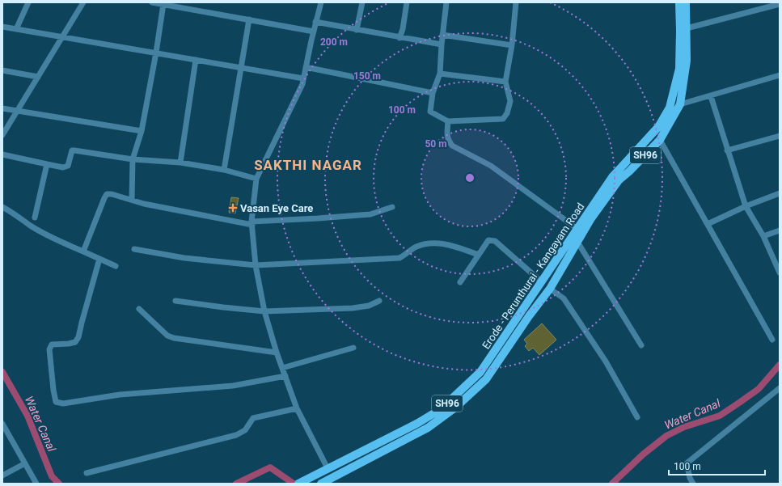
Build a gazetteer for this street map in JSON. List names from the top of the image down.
{
  "streets": {
    "main road": ["SH96", "Erode - Perunthurai - Kangayam Road"]
  },
  "districts": ["SAKTHI NAGAR"],
  "water": ["Water Canal"],
  "places": {
    "health": ["Vasan Eye Care"]
  },
  "scale_bar": "100 m",
  "rings": [
    "200 m",
    "150 m",
    "100 m",
    "50 m"
  ]
}
